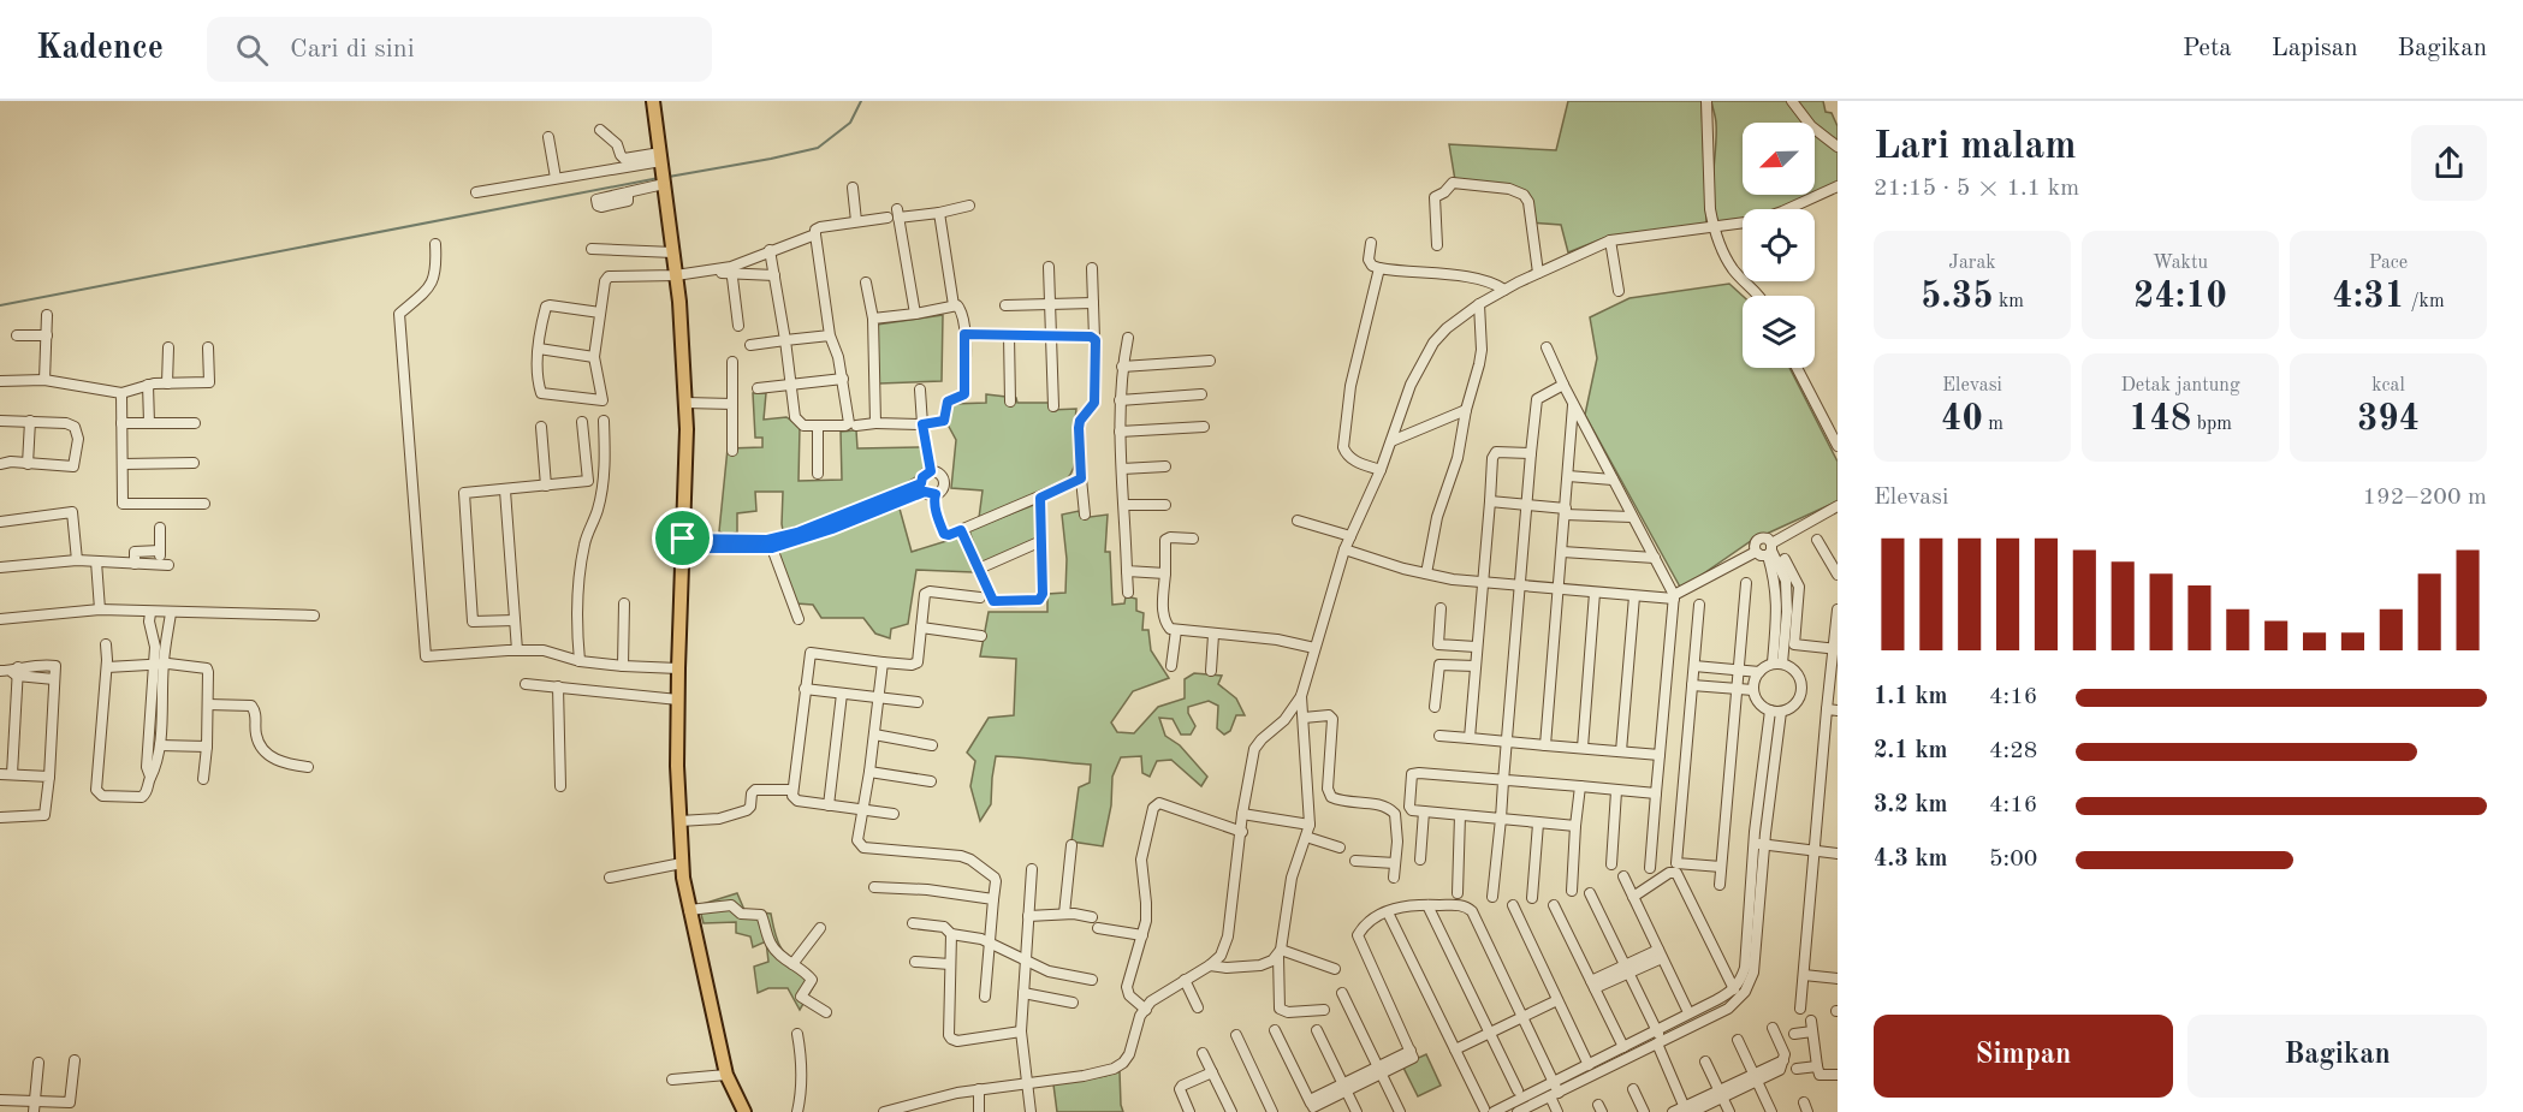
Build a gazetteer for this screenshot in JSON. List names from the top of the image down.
{
  "north": "bottom left",
  "page": {
    "header": "Kadence",
    "search": "Cari di sini",
    "nav": ["Peta", "Lapisan", "Bagikan"],
    "heading": ["Lari malam", "21:15 · 5 × 1.1 km"],
    "stats": [
      ["Jarak", "5.35 km"],
      ["Waktu", "24:10"],
      ["Pace", "4:31 /km"],
      ["Elevasi", "40 m"],
      ["Detak jantung", "148 bpm"],
      ["kcal", "394"]
    ],
    "chart": ["Elevasi", "192–200 m"],
    "list": [
      {
        "name": "1.1 km",
        "note": "4:16"
      },
      {
        "name": "2.1 km",
        "note": "4:28"
      },
      {
        "name": "3.2 km",
        "note": "4:16"
      },
      {
        "name": "4.3 km",
        "note": "5:00"
      }
    ],
    "buttons": ["Simpan", "Bagikan"]
  }
}
